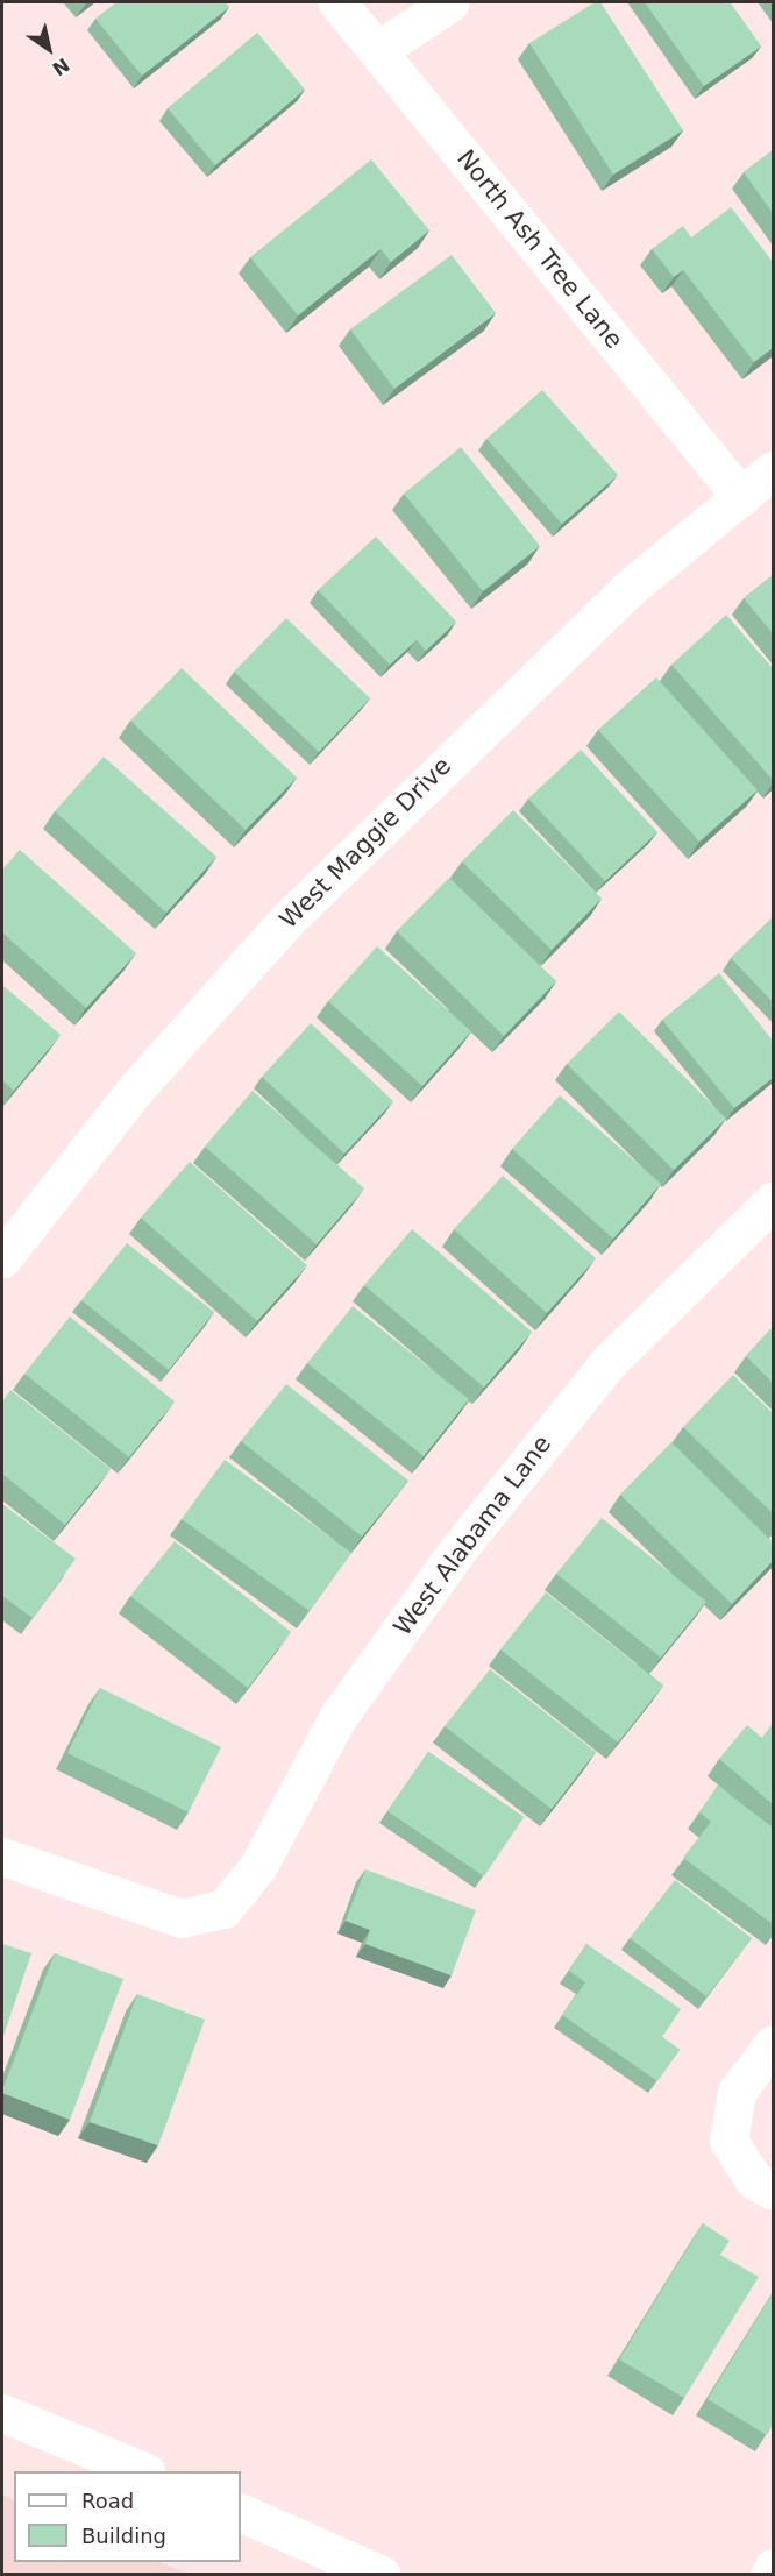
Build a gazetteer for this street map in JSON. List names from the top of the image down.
{
  "streets": {
    "street": ["North Ash Tree Lane", "West Maggie Drive", "West Alabama Lane"]
  },
  "crossings": [
    ["North Ash Tree Lane", "West Maggie Drive"]
  ],
  "legend": ["Road", "Building"],
  "north": "bottom right"
}
